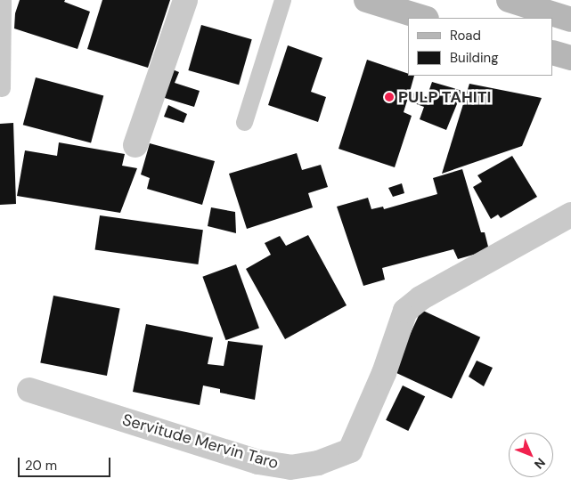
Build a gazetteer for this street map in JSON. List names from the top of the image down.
{
  "streets": {
    "street": ["Servitude Mervin Taro"]
  },
  "places": ["PULP TAHITI"],
  "legend": ["Road", "Building"],
  "scale_bar": "20 m",
  "north": "bottom right"
}
